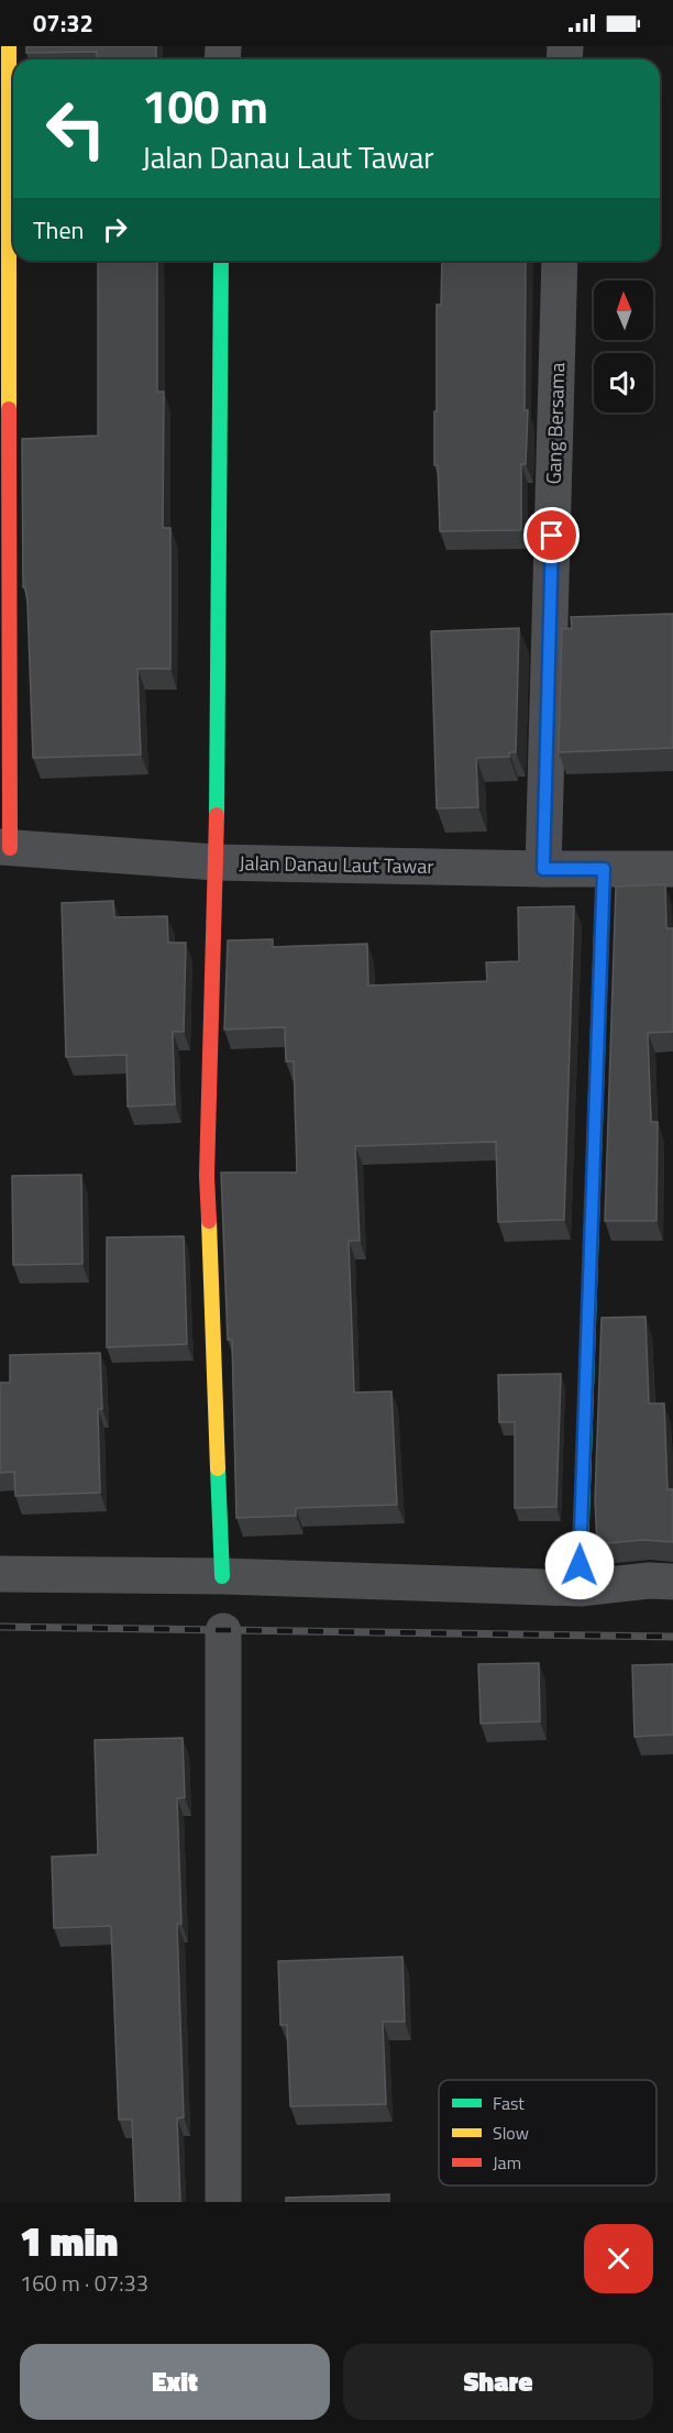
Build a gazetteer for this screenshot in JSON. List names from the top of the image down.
{
  "streets": {
    "street": ["Gang Bersama", "Jalan Danau Laut Tawar"]
  },
  "crossings": [
    ["Gang Bersama", "Jalan Danau Laut Tawar"]
  ],
  "legend": ["Fast", "Slow", "Jam"],
  "north": "top",
  "page": {
    "status": "07:32",
    "turn": ["100 m", "Jalan Danau Laut Tawar"],
    "then": "Then",
    "heading": ["1 min", "160 m · 07:33"],
    "buttons": ["Exit", "Share"]
  }
}
